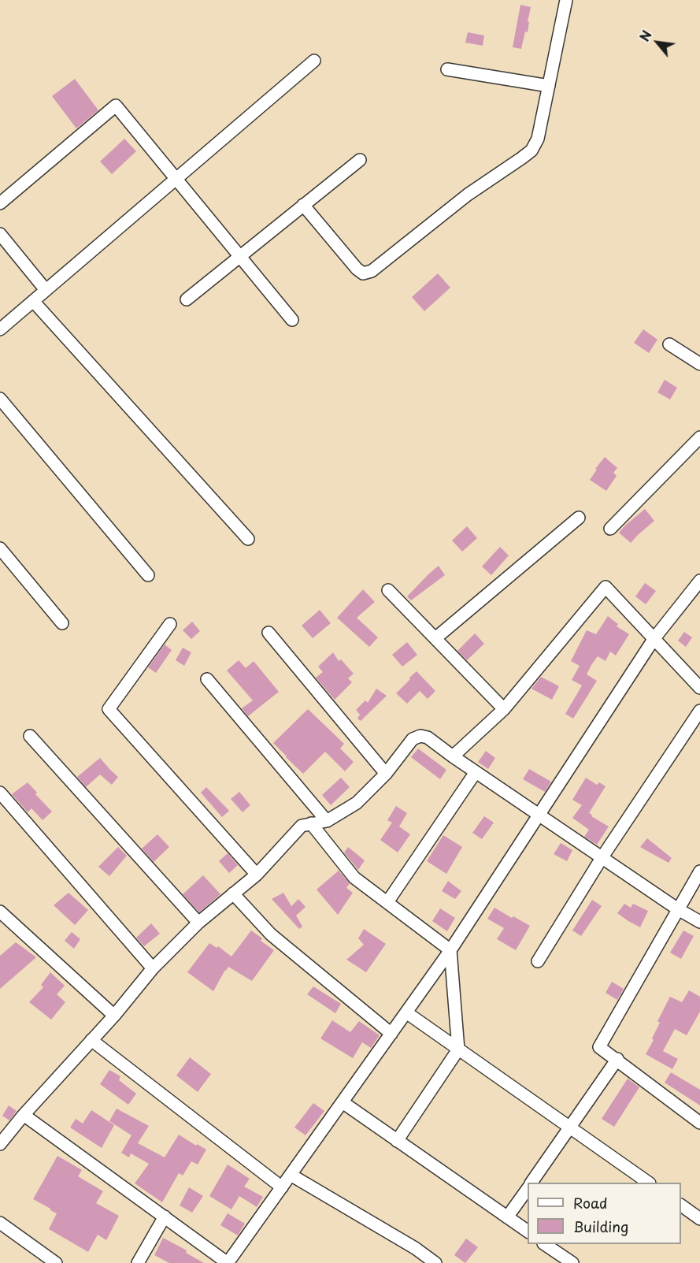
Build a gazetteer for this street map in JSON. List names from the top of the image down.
{
  "legend": ["Road", "Building"],
  "north": "top left"
}
